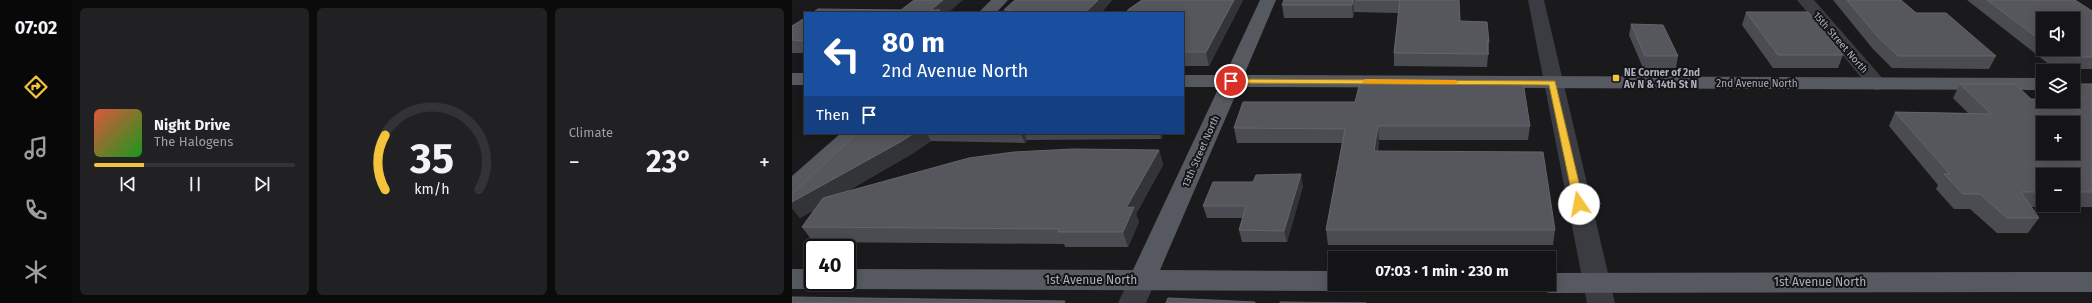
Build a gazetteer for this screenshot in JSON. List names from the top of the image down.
{
  "streets": {
    "main road": ["2nd Avenue North", "13th Street North", "1st Avenue North"],
    "street": ["15th Street North"]
  },
  "crossings": [
    ["15th Street North", "2nd Avenue North"],
    ["2nd Avenue North", "13th Street North"],
    ["13th Street North", "1st Avenue North"]
  ],
  "places": {
    "transit": ["NE Corner of 2nd Av N & 14th St N"]
  },
  "page": {
    "tabs": "07:02",
    "tile": "Climate",
    "map_buttons": ["+", "−"],
    "turn": ["80 m", "2nd Avenue North"],
    "then": "Then",
    "song": ["Night Drive", "The Halogens"],
    "heat": ["−", "23°", "+"],
    "limit": "40",
    "trip": "07:03 · 1 min · 230 m",
    "gauge": ["35", "km/h"]
  }
}
